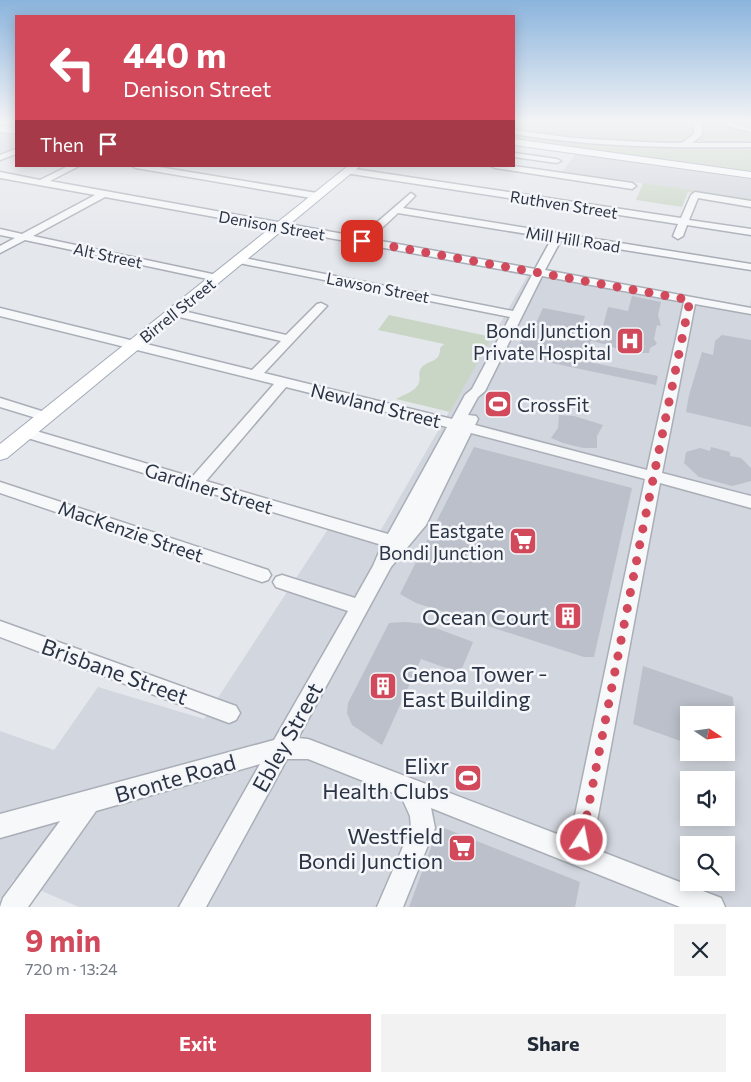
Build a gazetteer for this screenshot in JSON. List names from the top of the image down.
{
  "streets": {
    "main road": ["Birrell Street"],
    "street": [
      "Ruthven Street",
      "Denison Street",
      "Mill Hill Road",
      "Alt Street",
      "Lawson Street",
      "Newland Street",
      "Gardiner Street",
      "MacKenzie Street",
      "Brisbane Street",
      "Ebley Street",
      "Bronte Road"
    ]
  },
  "crossings": [
    ["Ruthven Street", "Birrell Street"],
    ["Denison Street", "Birrell Street"],
    ["Denison Street", "Ebley Street"],
    ["Mill Hill Road", "Ebley Street"],
    ["Alt Street", "Birrell Street"],
    ["Lawson Street", "Birrell Street"],
    ["Lawson Street", "Ebley Street"],
    ["Birrell Street", "Newland Street"],
    ["Birrell Street", "Gardiner Street"],
    ["Newland Street", "Ebley Street"],
    ["Gardiner Street", "Ebley Street"],
    ["Ebley Street", "Bronte Road"]
  ],
  "places": {
    "hospital": ["Bondi Junction Private Hospital"],
    "sports": ["CrossFit", "Elixr Health Clubs"],
    "supermarket": ["Eastgate Bondi Junction", "Westfield Bondi Junction"],
    "building": ["Ocean Court", "Genoa Tower - East Building"]
  },
  "north": "right",
  "page": {
    "turn": ["440 m", "Denison Street"],
    "then": "Then",
    "heading": ["9 min", "720 m · 13:24"],
    "buttons": ["Exit", "Share"]
  }
}
